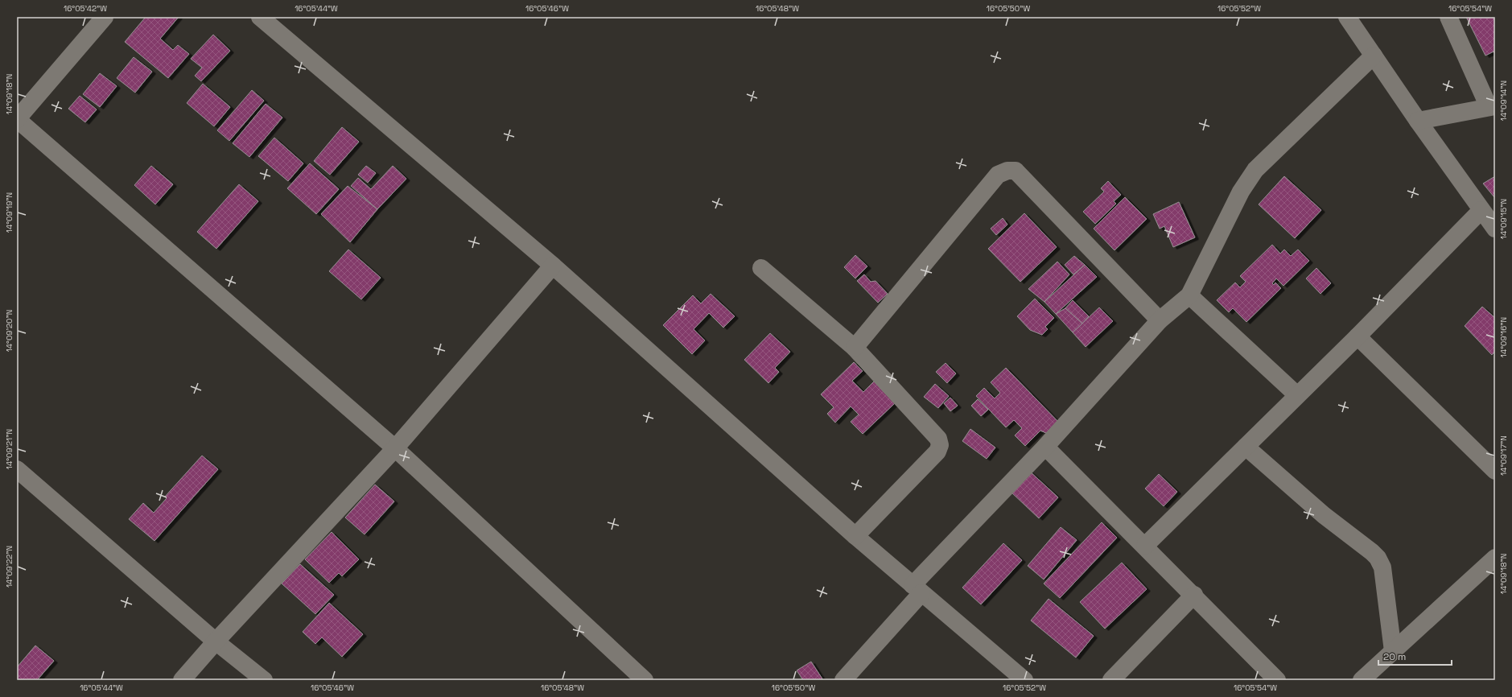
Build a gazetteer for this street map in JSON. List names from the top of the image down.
{
  "scale_bar": "20 m",
  "coordinates": [
    "16°05'42\"W",
    "16°05'44\"W",
    "16°05'46\"W",
    "16°05'48\"W",
    "16°05'50\"W",
    "16°05'52\"W",
    "16°05'54\"W",
    "14°09'18\"N",
    "14°09'14\"N",
    "14°09'19\"N",
    "14°09'15\"N",
    "14°09'20\"N",
    "14°09'16\"N",
    "14°09'21\"N",
    "14°09'17\"N",
    "14°09'22\"N"
  ]
}
